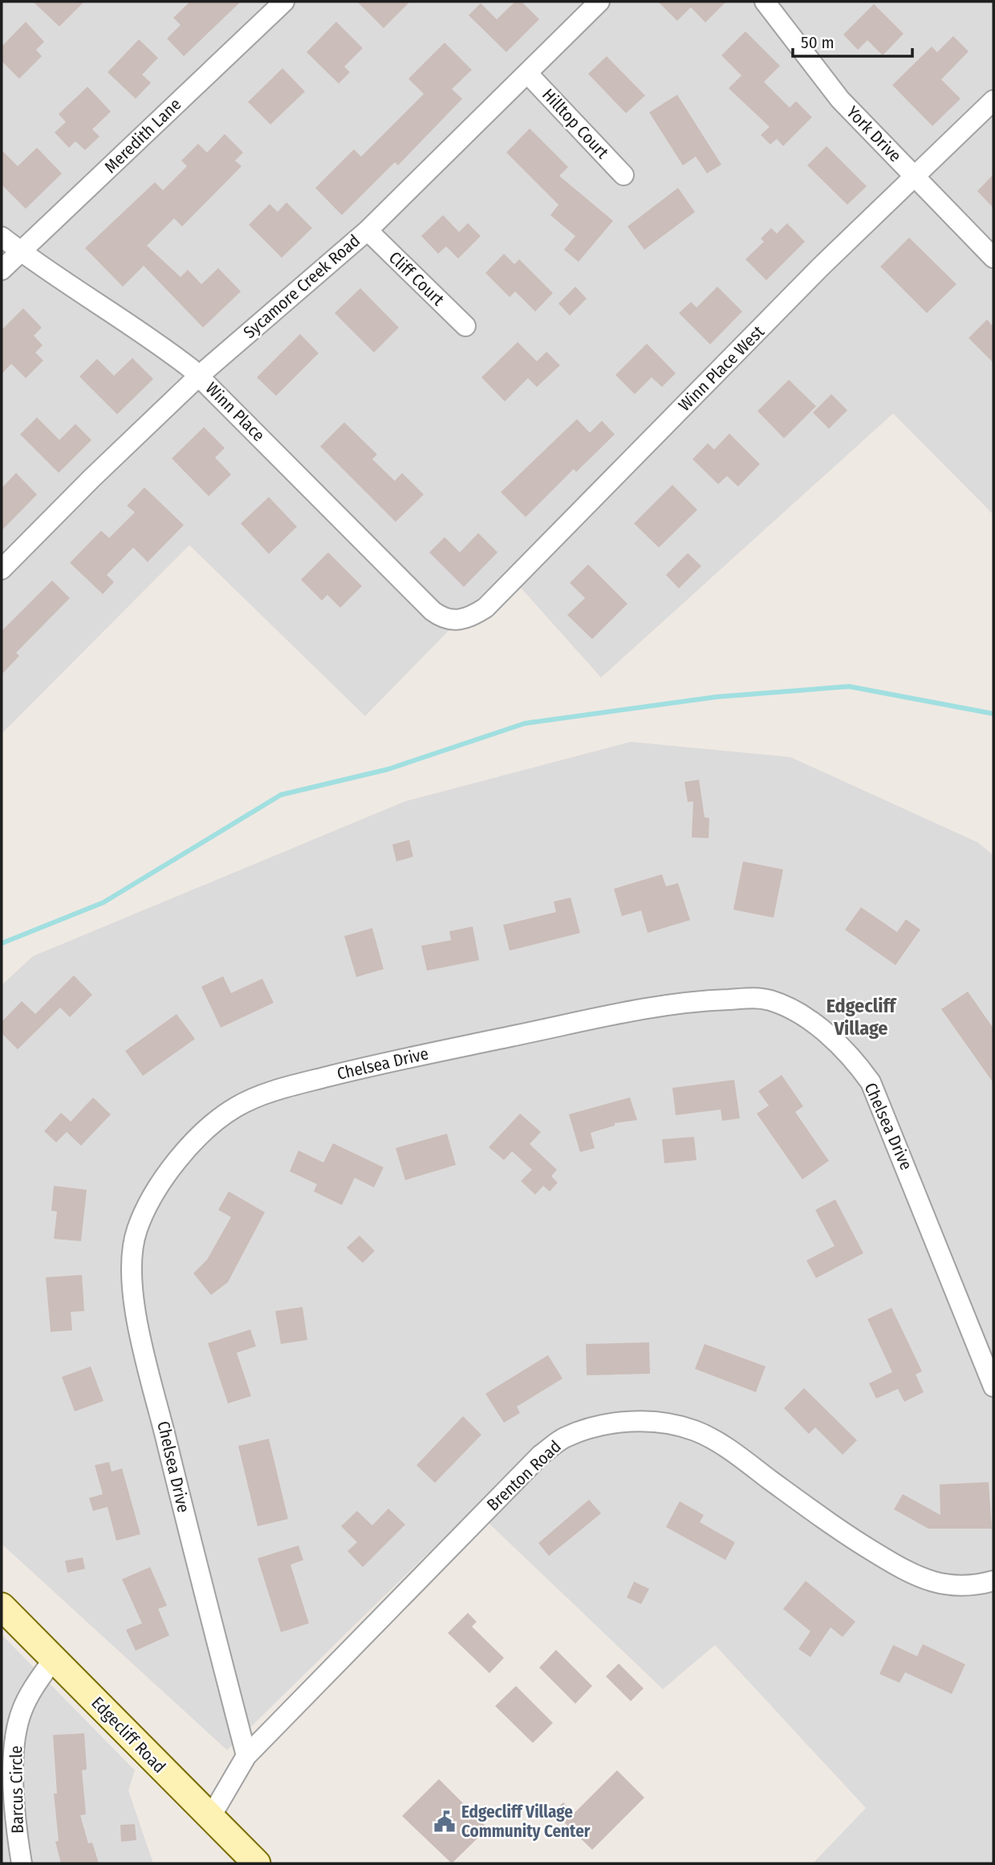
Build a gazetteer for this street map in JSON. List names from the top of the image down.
{
  "streets": {
    "street": [
      "Hilltop Court",
      "York Drive",
      "Meredith Lane",
      "Cliff Court",
      "Sycamore Creek Road",
      "Winn Place West",
      "Winn Place",
      "Chelsea Drive",
      "Brenton Road",
      "Edgecliff Road",
      "Barcus Circle"
    ]
  },
  "crossings": [
    ["Hilltop Court", "Sycamore Creek Road"],
    ["York Drive", "Winn Place West"],
    ["Meredith Lane", "Winn Place"],
    ["Cliff Court", "Sycamore Creek Road"],
    ["Sycamore Creek Road", "Winn Place"],
    ["Winn Place West", "Winn Place"],
    ["Chelsea Drive", "Brenton Road"],
    ["Brenton Road", "Edgecliff Road"],
    ["Edgecliff Road", "Barcus Circle"]
  ],
  "districts": ["Edgecliff Village"],
  "places": {
    "public building": ["Edgecliff Village Community Center"]
  },
  "scale_bar": "50 m"
}
